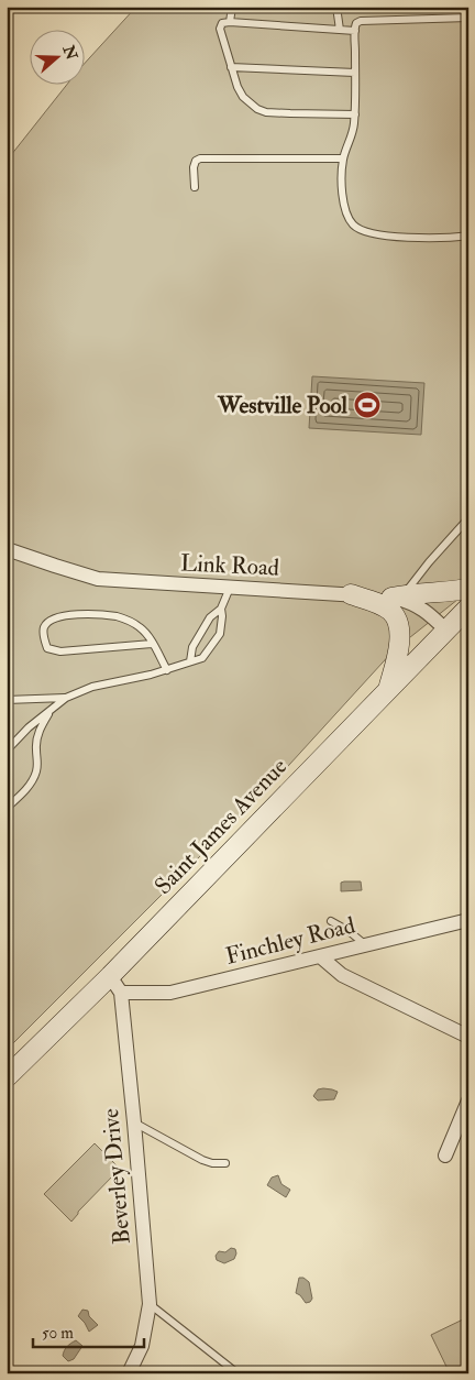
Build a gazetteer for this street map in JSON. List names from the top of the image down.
{
  "streets": {
    "main road": ["Saint James Avenue"],
    "street": ["Link Road", "Finchley Road", "Beverley Drive"]
  },
  "crossings": [
    ["Link Road", "Saint James Avenue"],
    ["Saint James Avenue", "Beverley Drive"],
    ["Finchley Road", "Beverley Drive"]
  ],
  "places": {
    "sports": ["Westville Pool"]
  },
  "scale_bar": "50 m",
  "north": "right"
}
